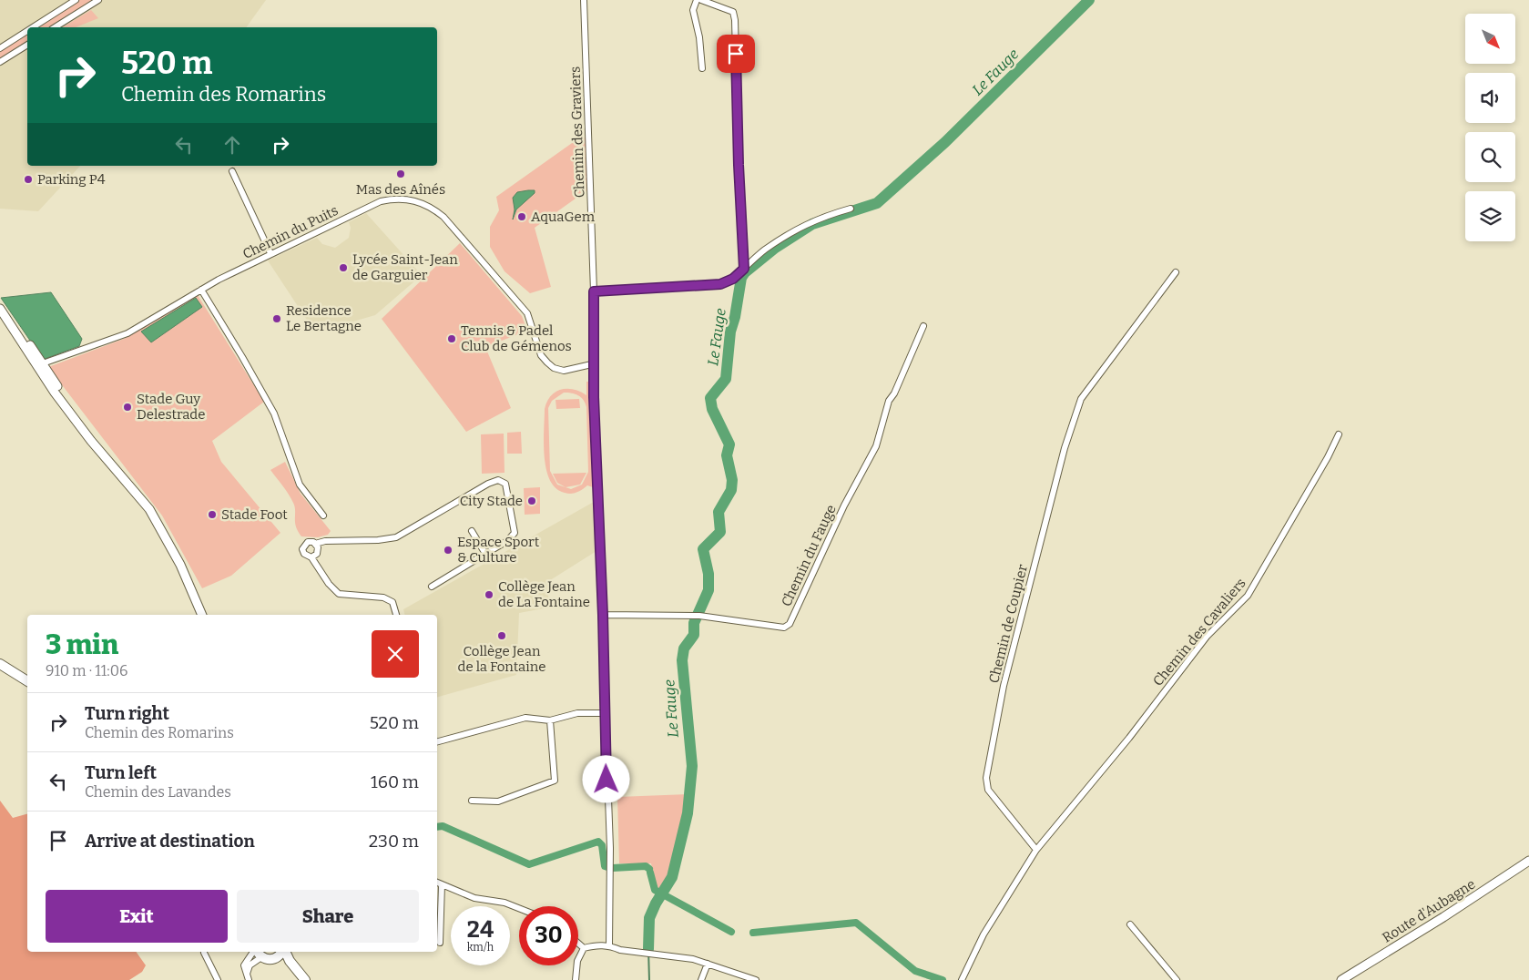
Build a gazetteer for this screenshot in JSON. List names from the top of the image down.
{
  "streets": {
    "main road": ["Route d'Aubagne"],
    "street": [
      "Chemin des Graviers",
      "Chemin du Puits",
      "Chemin du Fauge",
      "Chemin de Coupier",
      "Chemin des Cavaliers"
    ]
  },
  "crossings": [
    ["Chemin des Graviers", "Chemin du Puits"],
    ["Chemin des Graviers", "Chemin du Fauge"],
    ["Chemin de Coupier", "Chemin des Cavaliers"]
  ],
  "water": ["Le Fauge"],
  "places": [
    "Mas des Aînés",
    "Parking P4",
    "AquaGem",
    "Lycée Saint-Jean de Garguier",
    "Residence Le Bertagne",
    "Tennis & Padel Club de Gémenos",
    "Stade Guy Delestrade",
    "City Stade",
    "Stade Foot",
    "Espace Sport & Culture",
    "Collège Jean de La Fontaine",
    "Collège Jean de la Fontaine"
  ],
  "north": "bottom right",
  "page": {
    "turn": ["520 m", "Chemin des Romarins"],
    "heading": ["3 min", "910 m · 11:06"],
    "list": [
      {
        "name": "Turn right",
        "note": "Chemin des Romarins",
        "value": "520 m"
      },
      {
        "name": "Turn left",
        "note": "Chemin des Lavandes",
        "value": "160 m"
      },
      {
        "name": "Arrive at destination",
        "value": "230 m"
      }
    ],
    "buttons": ["Exit", "Share"],
    "speed": "24 km/h",
    "limit": "30"
  }
}
